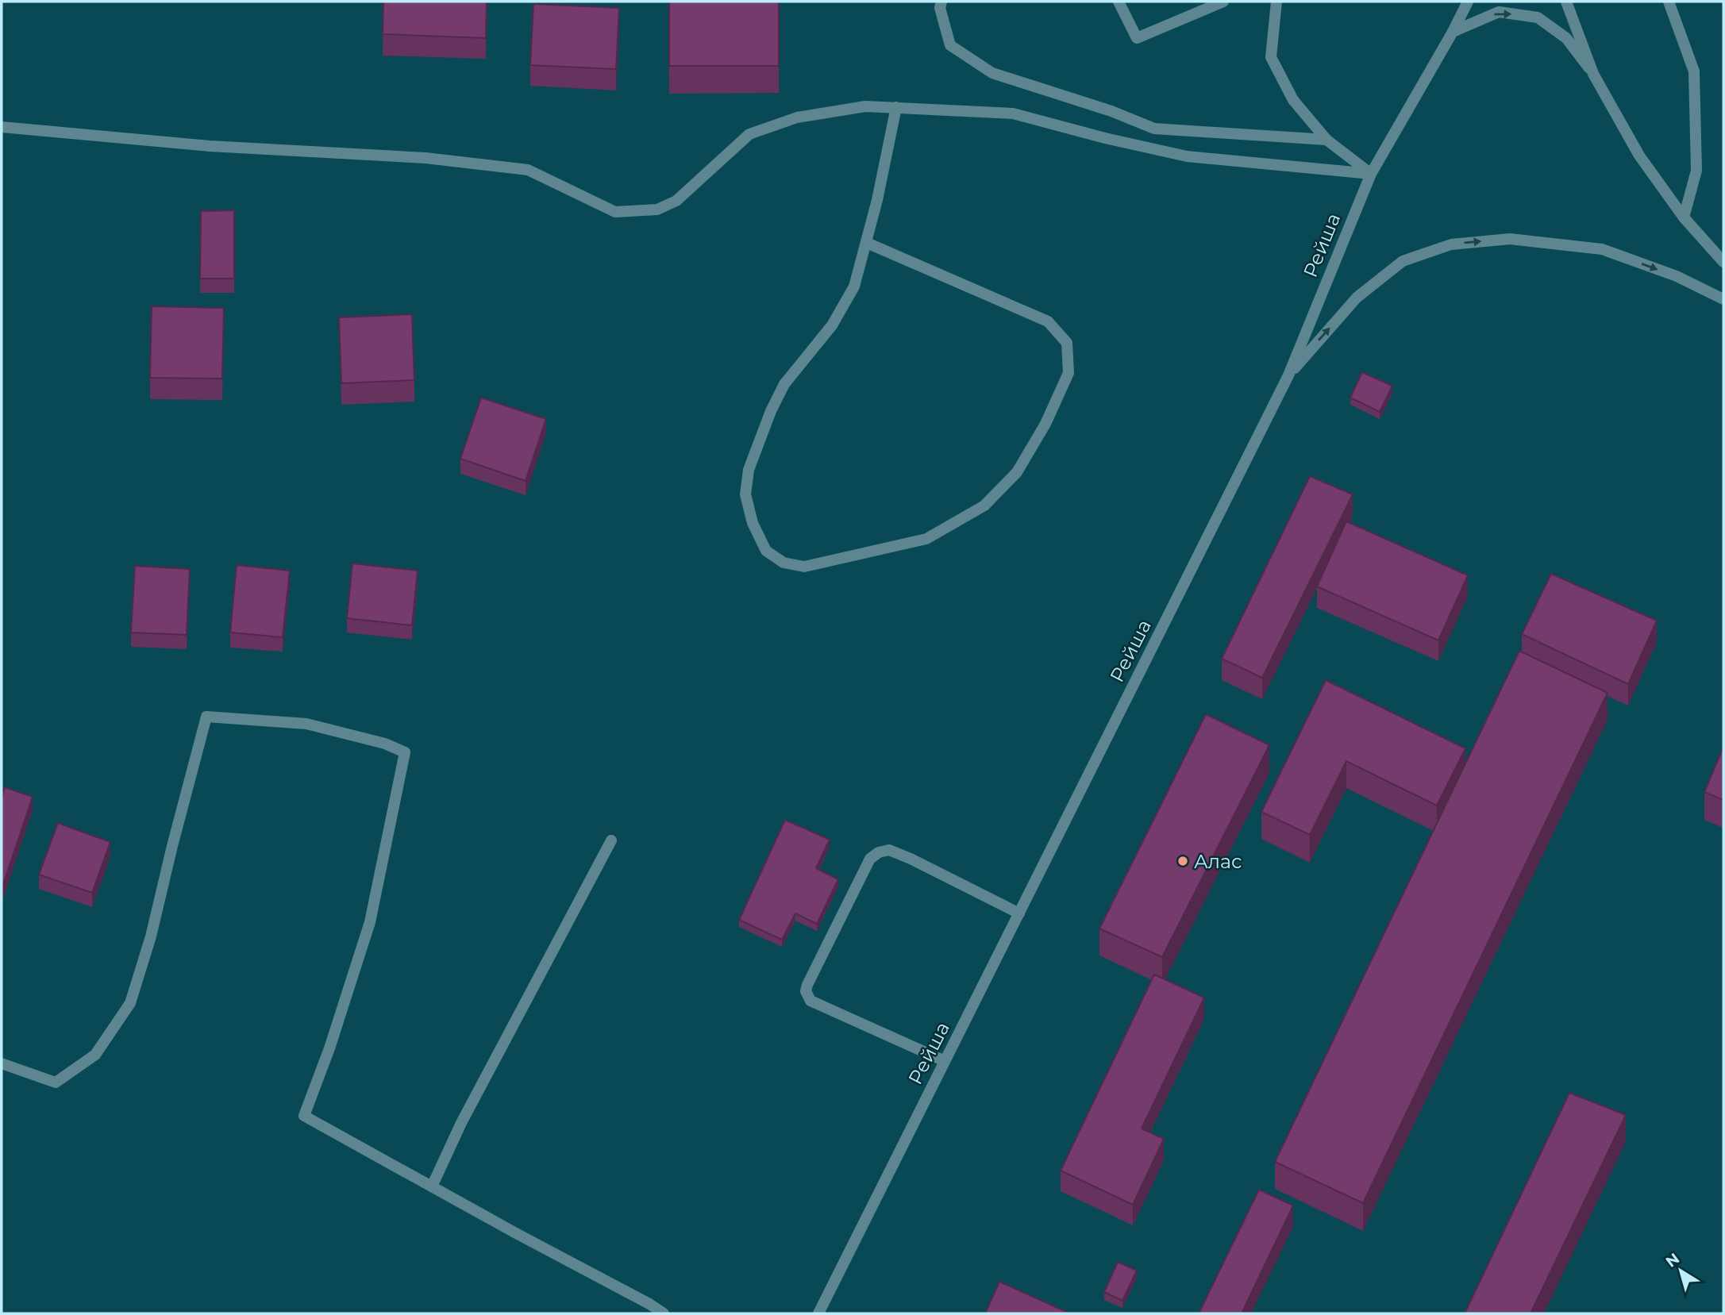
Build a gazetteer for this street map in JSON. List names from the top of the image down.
{
  "streets": {
    "street": ["Рейша"]
  },
  "places": ["Алас"],
  "north": "top left"
}
